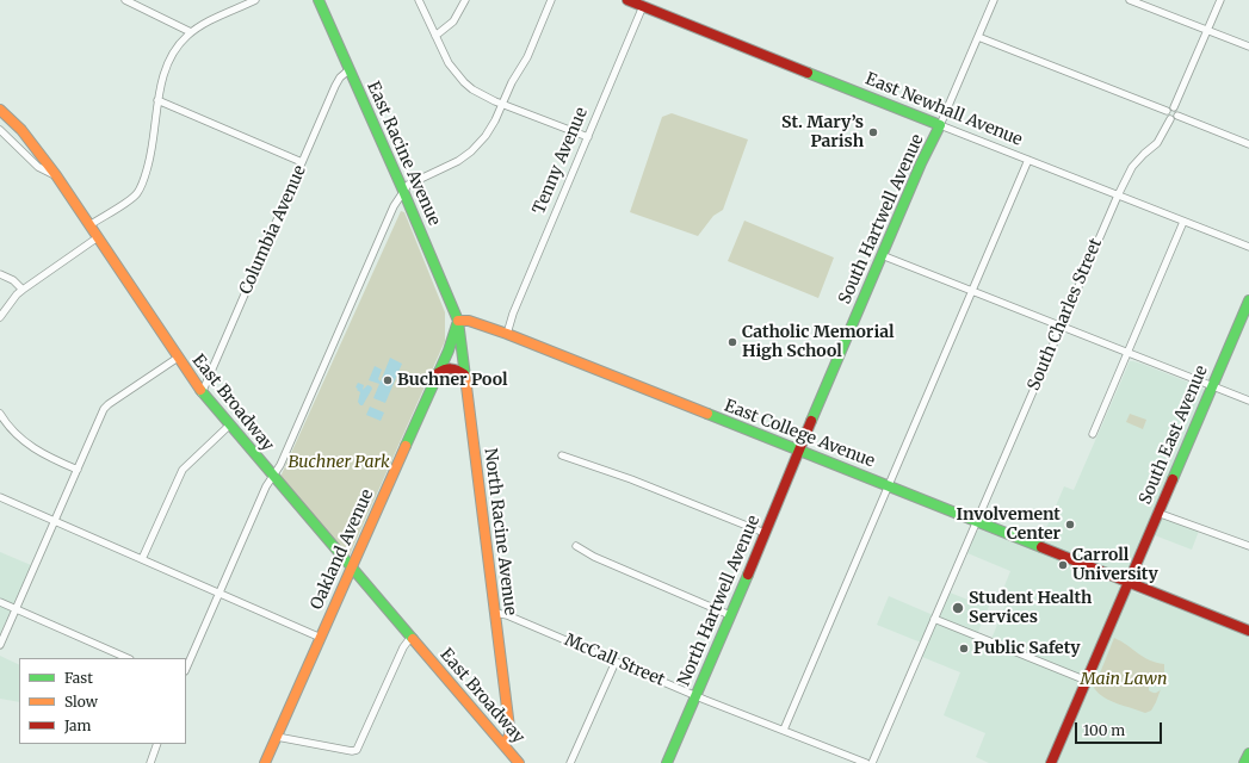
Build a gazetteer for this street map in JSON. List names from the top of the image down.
{
  "streets": {
    "street": [
      "East Newhall Avenue",
      "East Racine Avenue",
      "Tenny Avenue",
      "South Hartwell Avenue",
      "Columbia Avenue",
      "South Charles Street",
      "East Broadway",
      "East College Avenue",
      "South East Avenue",
      "North Racine Avenue",
      "Oakland Avenue",
      "North Hartwell Avenue",
      "McCall Street"
    ]
  },
  "crossings": [
    ["East Newhall Avenue", "Tenny Avenue"],
    ["East Newhall Avenue", "South Hartwell Avenue"],
    ["East Newhall Avenue", "South Charles Street"],
    ["East Racine Avenue", "Columbia Avenue"],
    ["East Racine Avenue", "East College Avenue"],
    ["East Racine Avenue", "North Racine Avenue"],
    ["East Racine Avenue", "Oakland Avenue"],
    ["Tenny Avenue", "East College Avenue"],
    ["South Hartwell Avenue", "East College Avenue"],
    ["South Hartwell Avenue", "North Hartwell Avenue"],
    ["Columbia Avenue", "East Broadway"],
    ["South Charles Street", "East College Avenue"],
    ["East Broadway", "North Racine Avenue"],
    ["East Broadway", "Oakland Avenue"],
    ["East College Avenue", "South East Avenue"],
    ["East College Avenue", "North Racine Avenue"],
    ["East College Avenue", "Oakland Avenue"],
    ["East College Avenue", "North Hartwell Avenue"],
    ["North Racine Avenue", "Oakland Avenue"],
    ["North Racine Avenue", "McCall Street"],
    ["North Hartwell Avenue", "McCall Street"]
  ],
  "parks": ["Buchner Park", "Main Lawn"],
  "places": [
    "St. Mary’s Parish",
    "Catholic Memorial High School",
    "Buchner Pool",
    "Involvement Center",
    "Carroll University",
    "Student Health Services",
    "Public Safety"
  ],
  "legend": ["Fast", "Slow", "Jam"],
  "scale_bar": "100 m"
}
